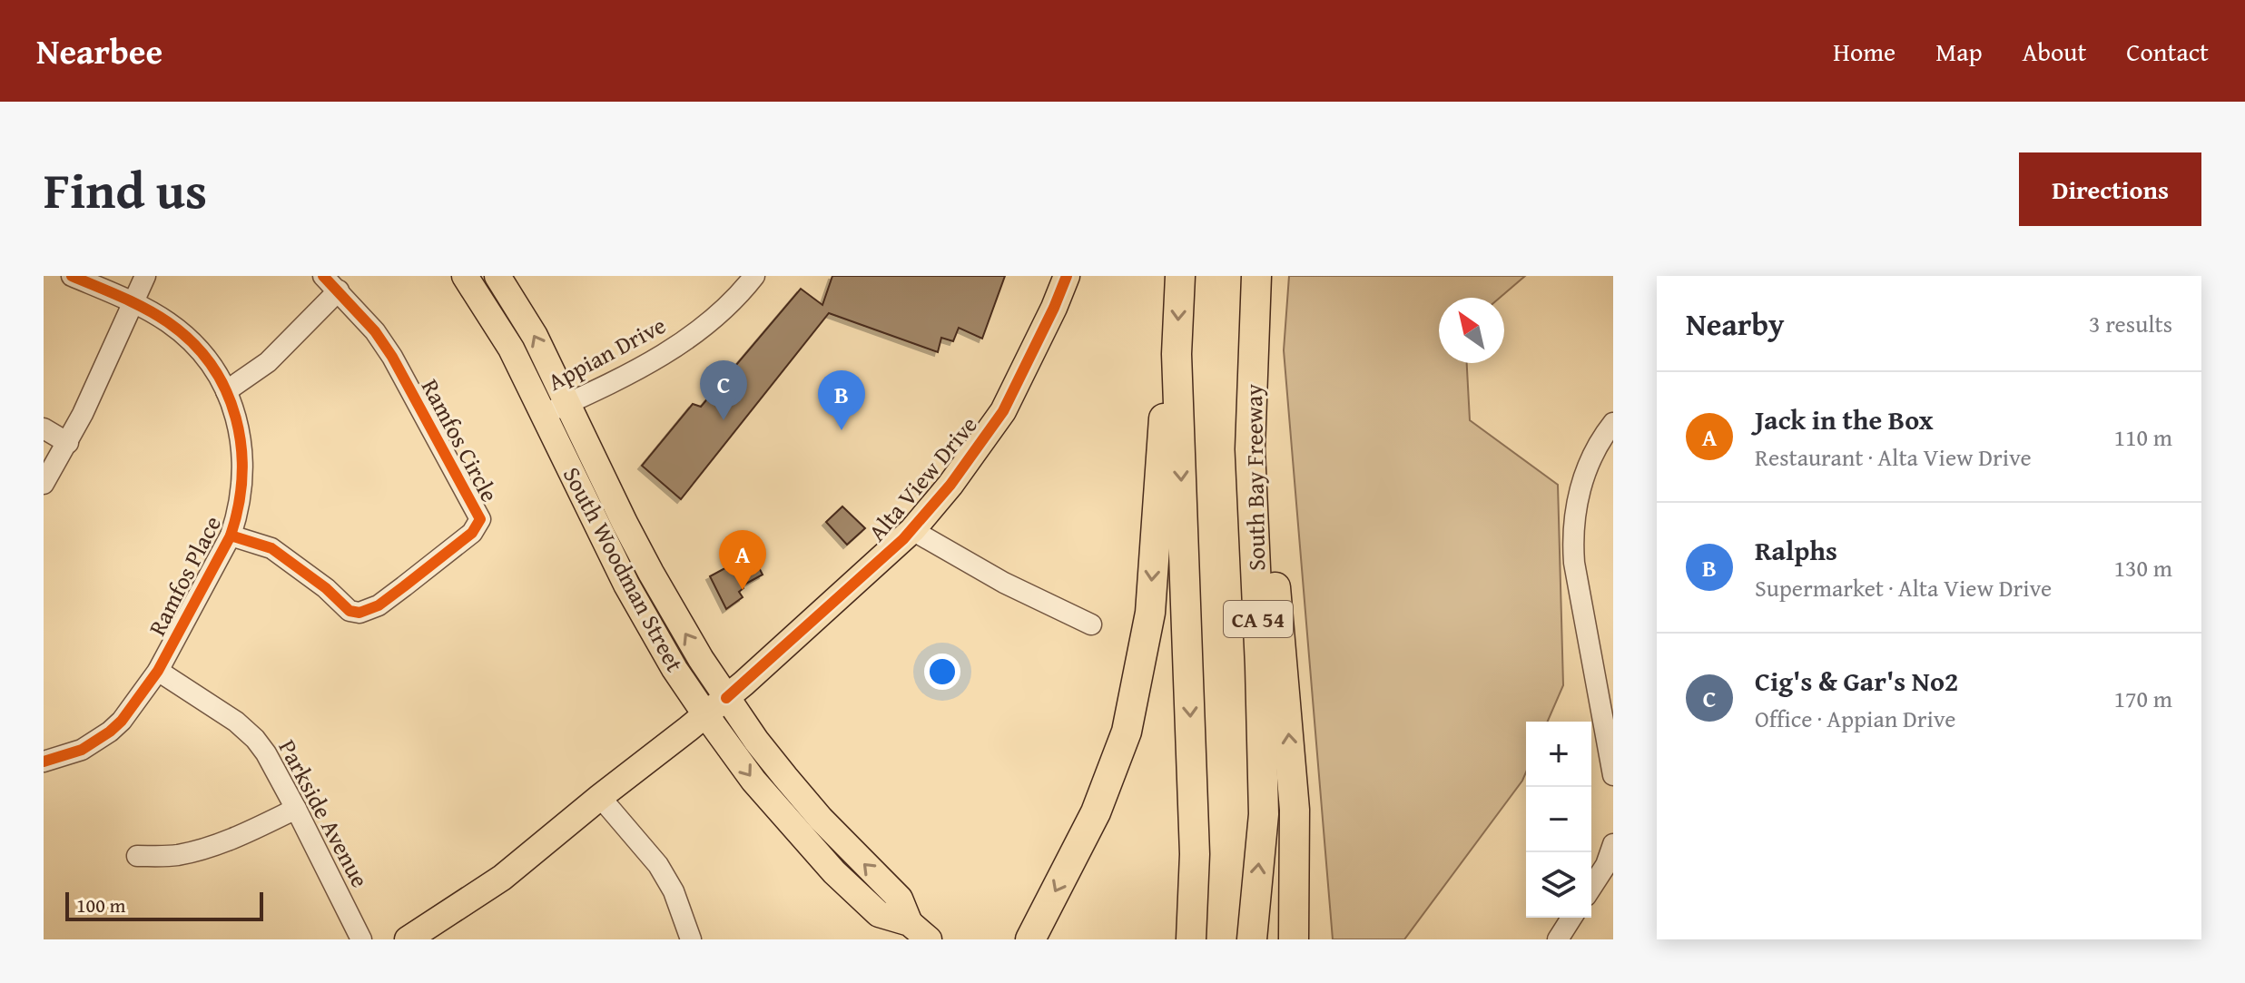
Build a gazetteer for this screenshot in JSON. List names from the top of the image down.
{
  "streets": {
    "highway": ["South Bay Freeway", "CA 54"],
    "main road": ["Alta View Drive", "South Woodman Street"],
    "street": [
      "Appian Drive",
      "Ramfos Circle",
      "Ramfos Place",
      "Parkside Avenue"
    ]
  },
  "crossings": [
    ["Appian Drive", "South Woodman Street"],
    ["Ramfos Circle", "Ramfos Place"],
    ["Alta View Drive", "South Woodman Street"],
    ["Ramfos Place", "Parkside Avenue"]
  ],
  "scale_bar": "100 m",
  "north": "top left",
  "page": {
    "header": "Nearbee",
    "nav": [
      "Home",
      "Map",
      "About",
      "Contact"
    ],
    "title": "Find us",
    "buttons": "Directions",
    "heading": ["Nearby", "3 results"],
    "pins": ["C", "B", "A"],
    "list": [
      {
        "mark": "A",
        "name": "Jack in the Box",
        "note": "Restaurant · Alta View Drive",
        "value": "110 m"
      },
      {
        "mark": "B",
        "name": "Ralphs",
        "note": "Supermarket · Alta View Drive",
        "value": "130 m"
      },
      {
        "mark": "C",
        "name": "Cig's & Gar's No2",
        "note": "Office · Appian Drive",
        "value": "170 m"
      }
    ],
    "map_buttons": ["+", "−"],
    "scale": "100 m"
  }
}
